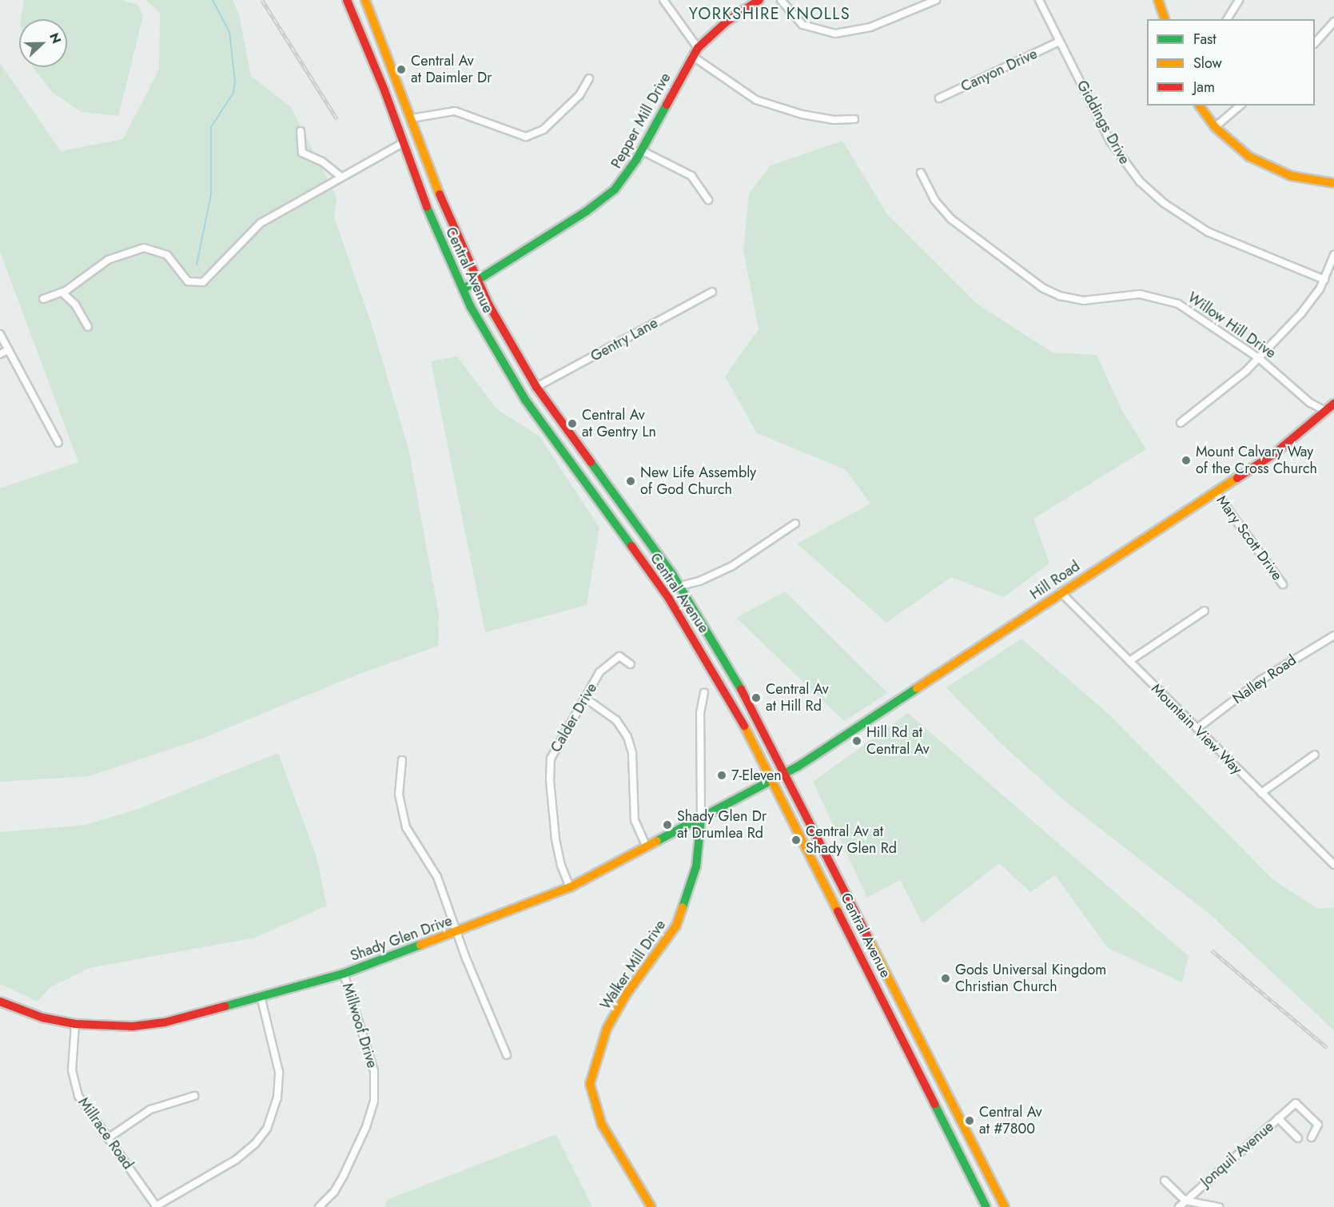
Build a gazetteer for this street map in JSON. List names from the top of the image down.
{
  "streets": {
    "main road": [
      "Pepper Mill Drive",
      "Central Avenue",
      "Willow Hill Drive",
      "Hill Road",
      "Shady Glen Drive",
      "Walker Mill Drive"
    ],
    "street": [
      "Canyon Drive",
      "Giddings Drive",
      "Gentry Lane",
      "Mary Scott Drive",
      "Nalley Road",
      "Calder Drive",
      "Mountain View Way",
      "Millwoof Drive",
      "Millrace Road",
      "Jonquil Avenue"
    ]
  },
  "crossings": [
    ["Canyon Drive", "Giddings Drive"],
    ["Pepper Mill Drive", "Central Avenue"],
    ["Central Avenue", "Gentry Lane"],
    ["Central Avenue", "Hill Road"],
    ["Central Avenue", "Shady Glen Drive"],
    ["Willow Hill Drive", "Hill Road"],
    ["Mary Scott Drive", "Hill Road"],
    ["Hill Road", "Mountain View Way"],
    ["Hill Road", "Shady Glen Drive"],
    ["Nalley Road", "Mountain View Way"],
    ["Calder Drive", "Shady Glen Drive"],
    ["Shady Glen Drive", "Walker Mill Drive"],
    ["Shady Glen Drive", "Millwoof Drive"],
    ["Shady Glen Drive", "Millrace Road"]
  ],
  "districts": ["YORKSHIRE KNOLLS"],
  "places": [
    "Central Av at Daimler Dr",
    "Central Av at Gentry Ln",
    "Mount Calvary Way of the Cross Church",
    "New Life Assembly of God Church",
    "Central Av at Hill Rd",
    "Hill Rd at Central Av",
    "7-Eleven",
    "Shady Glen Dr at Drumlea Rd",
    "Central Av at Shady Glen Rd",
    "Gods Universal Kingdom Christian Church",
    "Central Av at #7800"
  ],
  "legend": ["Fast", "Slow", "Jam"],
  "north": "right"
}
